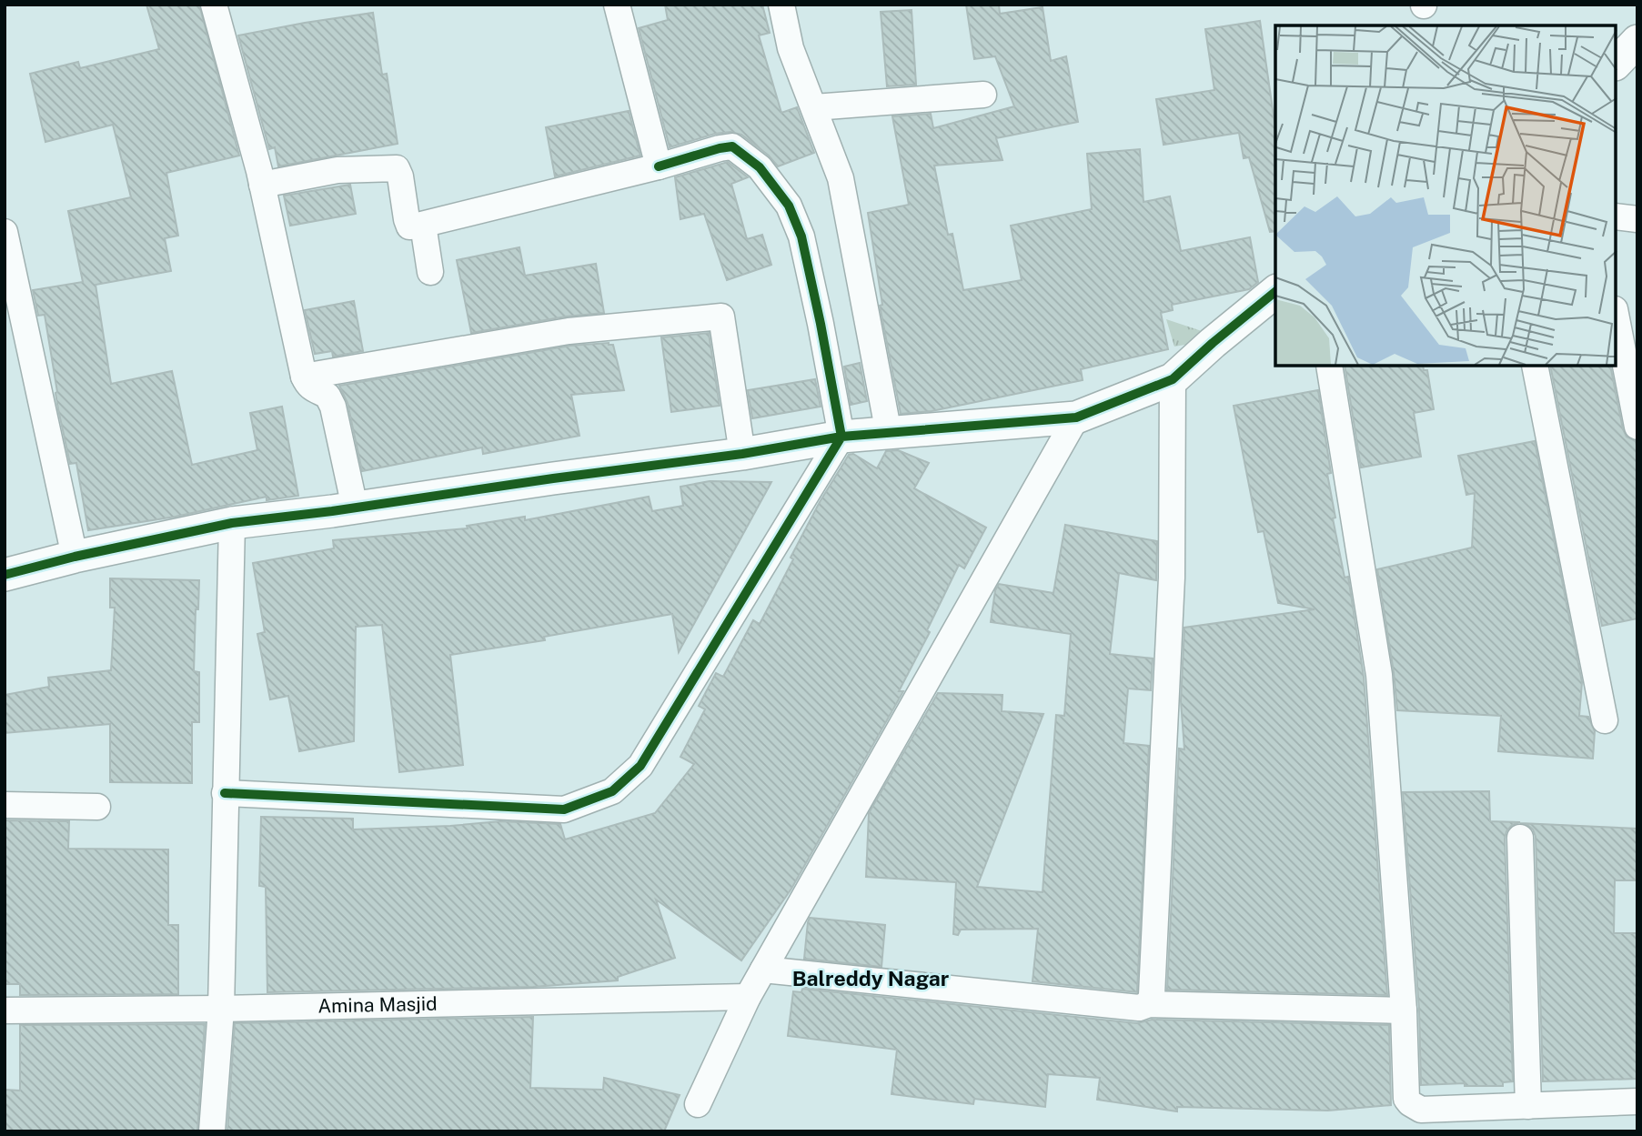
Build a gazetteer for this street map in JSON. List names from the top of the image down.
{
  "streets": {
    "street": ["Amina Masjid"]
  },
  "districts": ["Balreddy Nagar"]
}
